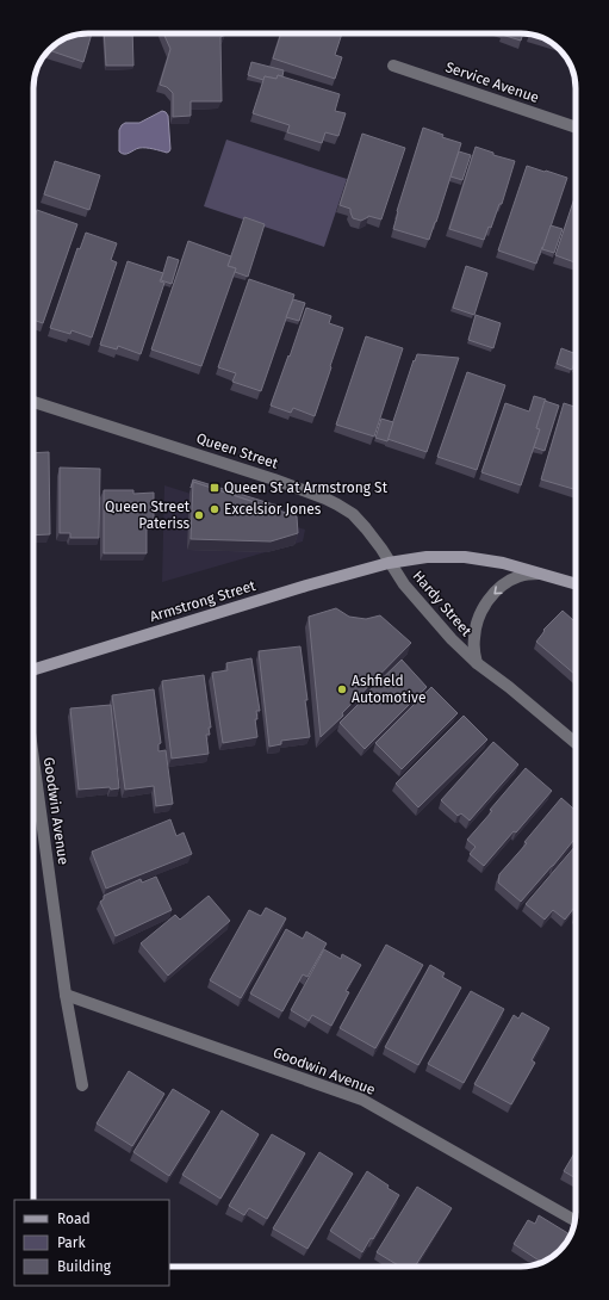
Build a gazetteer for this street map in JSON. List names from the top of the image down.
{
  "streets": {
    "street": [
      "Service Avenue",
      "Queen Street",
      "Armstrong Street",
      "Hardy Street",
      "Goodwin Avenue"
    ]
  },
  "crossings": [
    ["Queen Street", "Armstrong Street"],
    ["Queen Street", "Hardy Street"],
    ["Armstrong Street", "Hardy Street"]
  ],
  "places": {
    "transit": ["Queen St at Armstrong St"],
    "other": ["Excelsior Jones", "Queen Street Pateriss", "Ashfield Automotive"]
  },
  "legend": ["Road", "Park", "Building"]
}
